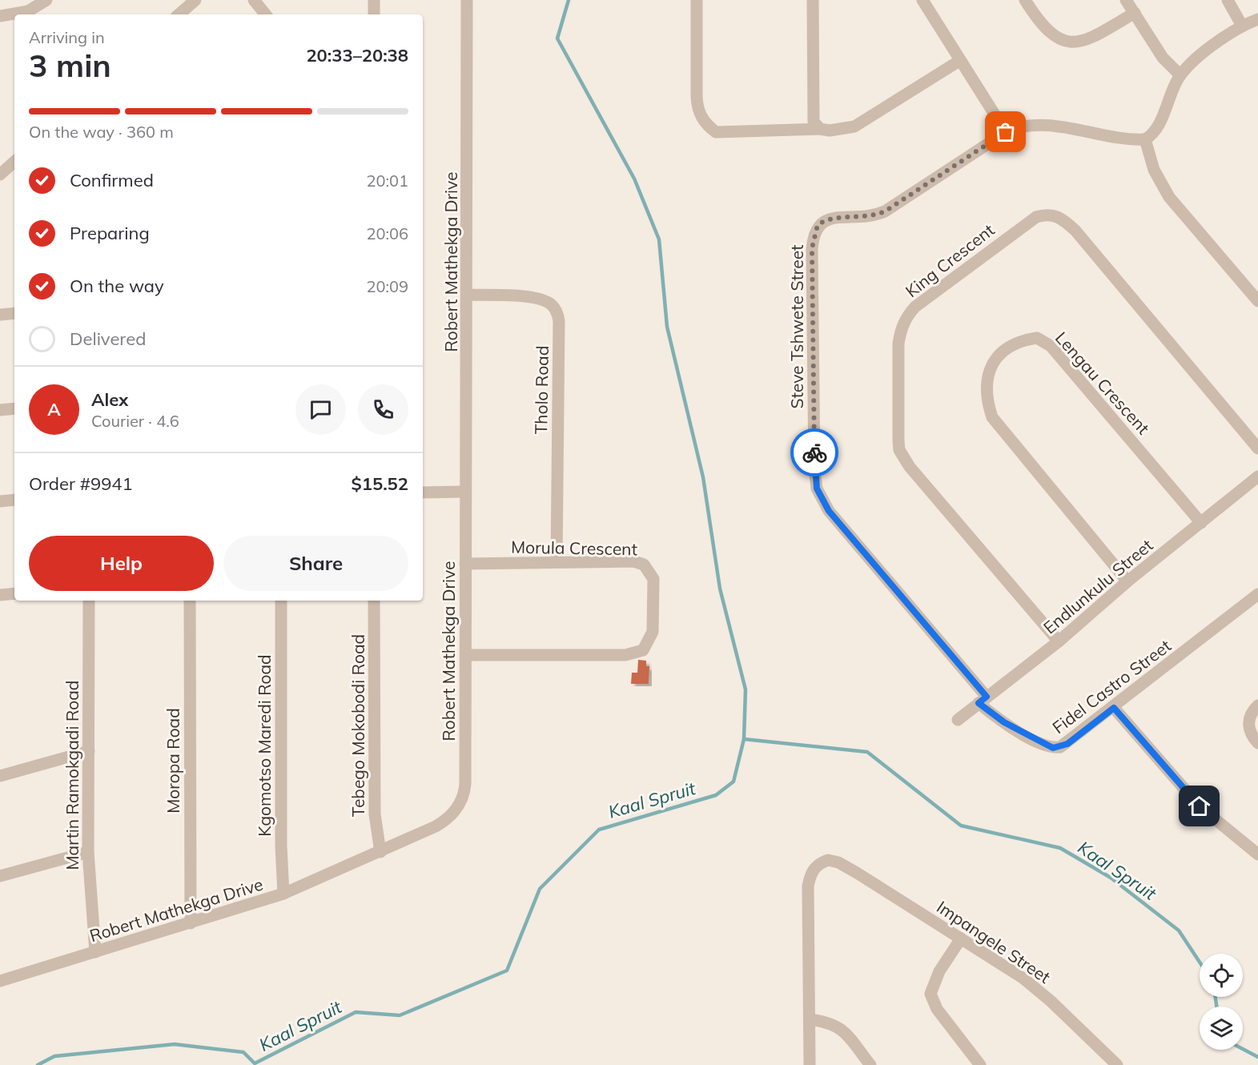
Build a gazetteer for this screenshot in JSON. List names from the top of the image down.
{
  "streets": {
    "street": [
      "King Crescent",
      "Robert Mathekga Drive",
      "Steve Tshwete Street",
      "Lengau Crescent",
      "Tholo Road",
      "Morula Crescent",
      "Endlunkulu Street",
      "Fidel Castro Street",
      "Tebego Mokobodi Road",
      "Kgomotso Maredi Road",
      "Moropa Road",
      "Martin Ramokgadi Road",
      "Impangele Street"
    ]
  },
  "crossings": [
    ["King Crescent", "Endlunkulu Street"],
    ["Robert Mathekga Drive", "Tholo Road"],
    ["Robert Mathekga Drive", "Morula Crescent"],
    ["Robert Mathekga Drive", "Tebego Mokobodi Road"],
    ["Robert Mathekga Drive", "Kgomotso Maredi Road"],
    ["Robert Mathekga Drive", "Moropa Road"],
    ["Robert Mathekga Drive", "Martin Ramokgadi Road"],
    ["Steve Tshwete Street", "Endlunkulu Street"],
    ["Steve Tshwete Street", "Fidel Castro Street"],
    ["Lengau Crescent", "Endlunkulu Street"],
    ["Tholo Road", "Morula Crescent"],
    ["Endlunkulu Street", "Fidel Castro Street"]
  ],
  "water": ["Kaal Spruit"],
  "page": {
    "heading": ["3 min", "Arriving in", "20:33–20:38"],
    "panel": [
      "Alex",
      "Courier · 4.6",
      "Order #9941",
      "$15.52"
    ],
    "bar": "On the way · 360 m",
    "list": [
      ["Confirmed", "20:01"],
      ["Preparing", "20:06"],
      ["On the way", "20:09"],
      "Delivered"
    ],
    "round": "A",
    "buttons": ["Help", "Share"]
  }
}
